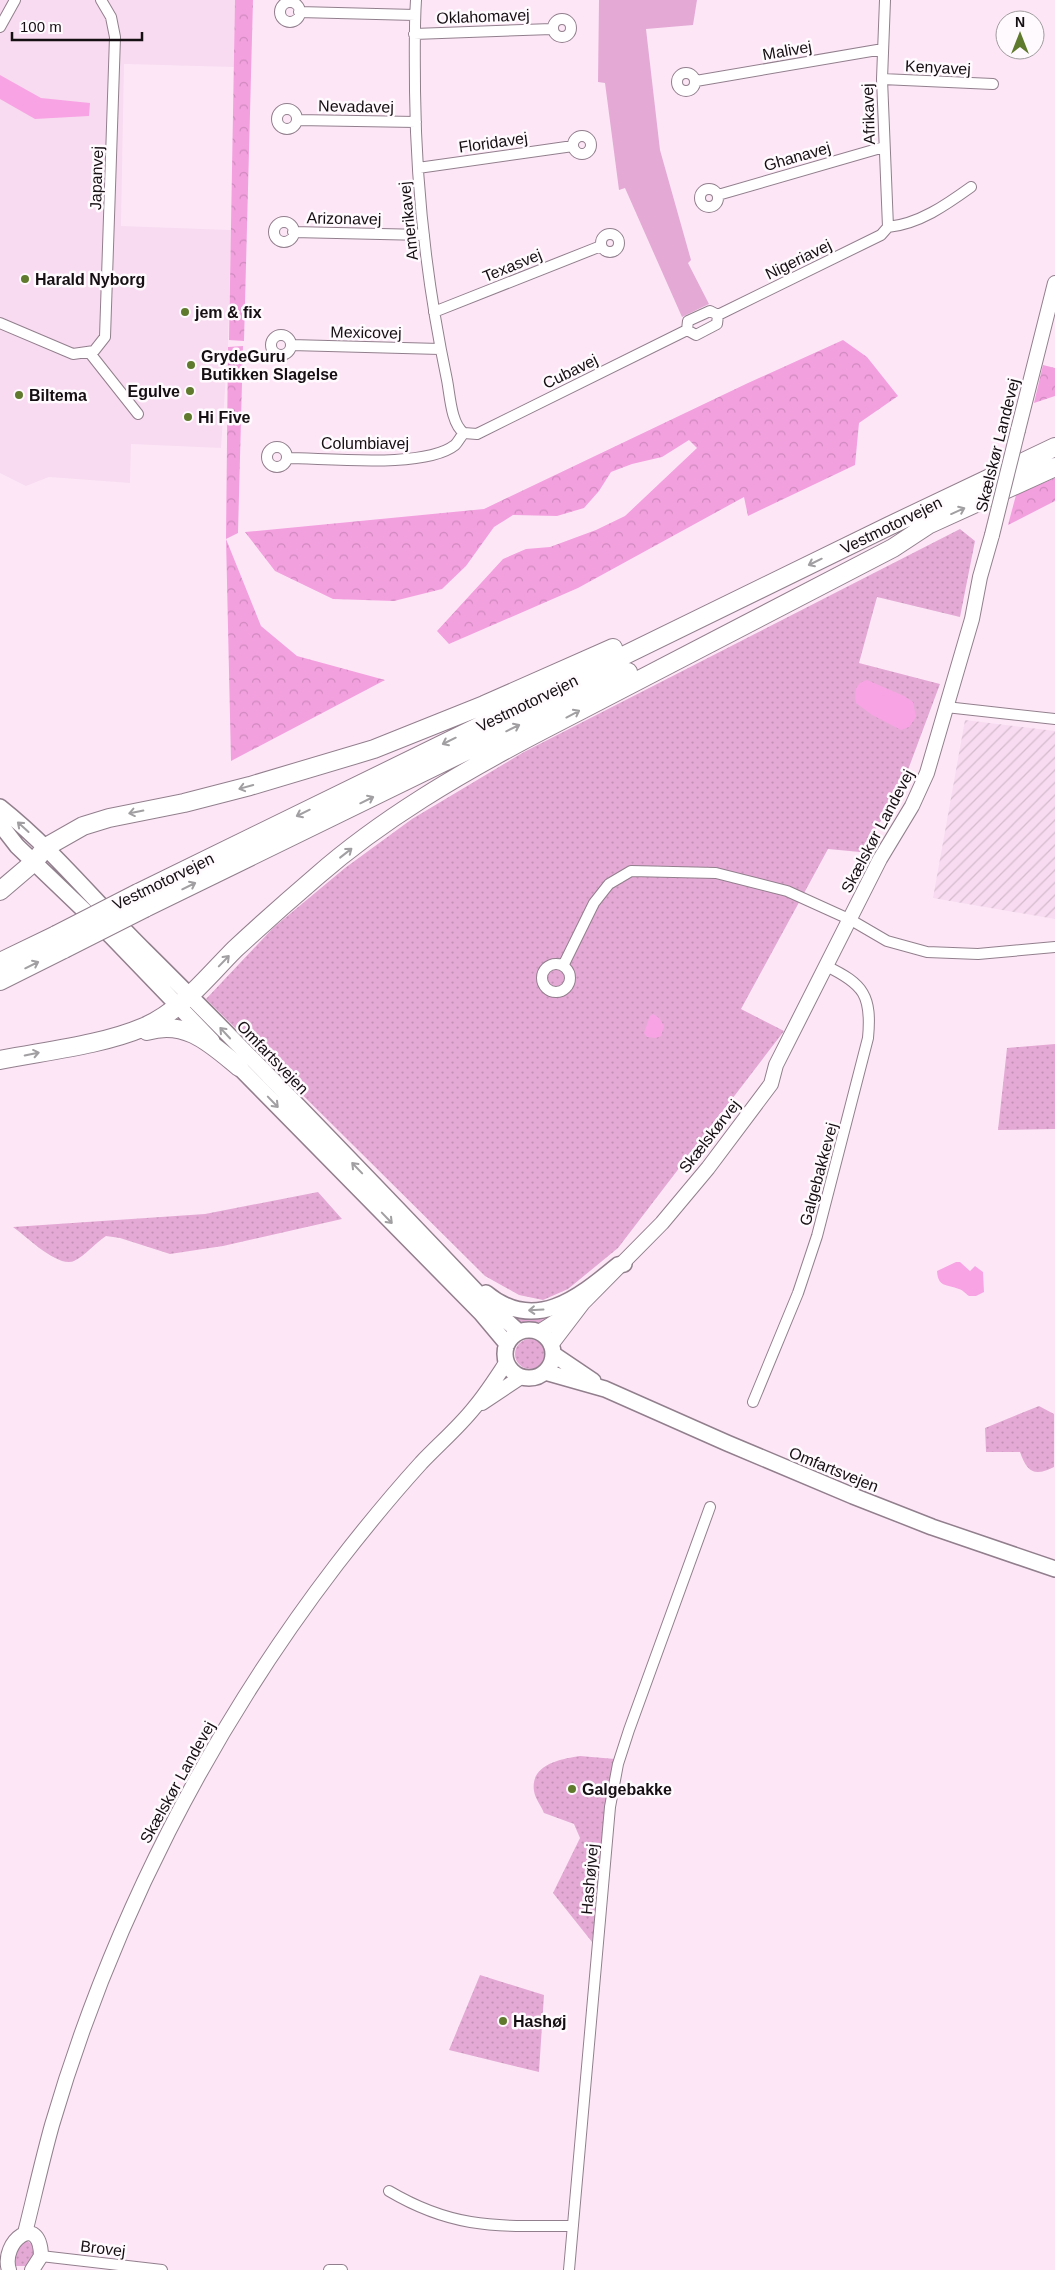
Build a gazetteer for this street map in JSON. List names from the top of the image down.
{
  "streets": {
    "highway": ["Vestmotorvejen"],
    "main road": ["Omfartsvejen"],
    "street": [
      "Oklahomavej",
      "Malivej",
      "Kenyavej",
      "Nevadavej",
      "Afrikavej",
      "Floridavej",
      "Ghanavej",
      "Japanvej",
      "Arizonavej",
      "Amerikavej",
      "Nigeriavej",
      "Texasvej",
      "Mexicovej",
      "Cubavej",
      "Columbiavej",
      "Skælskør Landevej",
      "Skælskørvej",
      "Galgebakkevej",
      "Hashøjvej",
      "Brovej"
    ]
  },
  "crossings": [
    ["Oklahomavej", "Amerikavej"],
    ["Malivej", "Afrikavej"],
    ["Kenyavej", "Afrikavej"],
    ["Nevadavej", "Amerikavej"],
    ["Afrikavej", "Ghanavej"],
    ["Afrikavej", "Nigeriavej"],
    ["Floridavej", "Amerikavej"],
    ["Arizonavej", "Amerikavej"],
    ["Amerikavej", "Texasvej"],
    ["Amerikavej", "Mexicovej"],
    ["Amerikavej", "Cubavej"],
    ["Amerikavej", "Columbiavej"],
    ["Nigeriavej", "Cubavej"],
    ["Cubavej", "Columbiavej"],
    ["Skælskør Landevej", "Omfartsvejen"],
    ["Skælskør Landevej", "Skælskørvej"],
    ["Skælskør Landevej", "Galgebakkevej"],
    ["Omfartsvejen", "Skælskørvej"],
    ["Skælskørvej", "Galgebakkevej"]
  ],
  "places": [
    "Harald Nyborg",
    "jem & fix",
    "GrydeGuru Butikken Slagelse",
    "Egulve",
    "Biltema",
    "Hi Five",
    "Galgebakke",
    "Hashøj"
  ],
  "scale_bar": "100 m",
  "north": "top"
}
